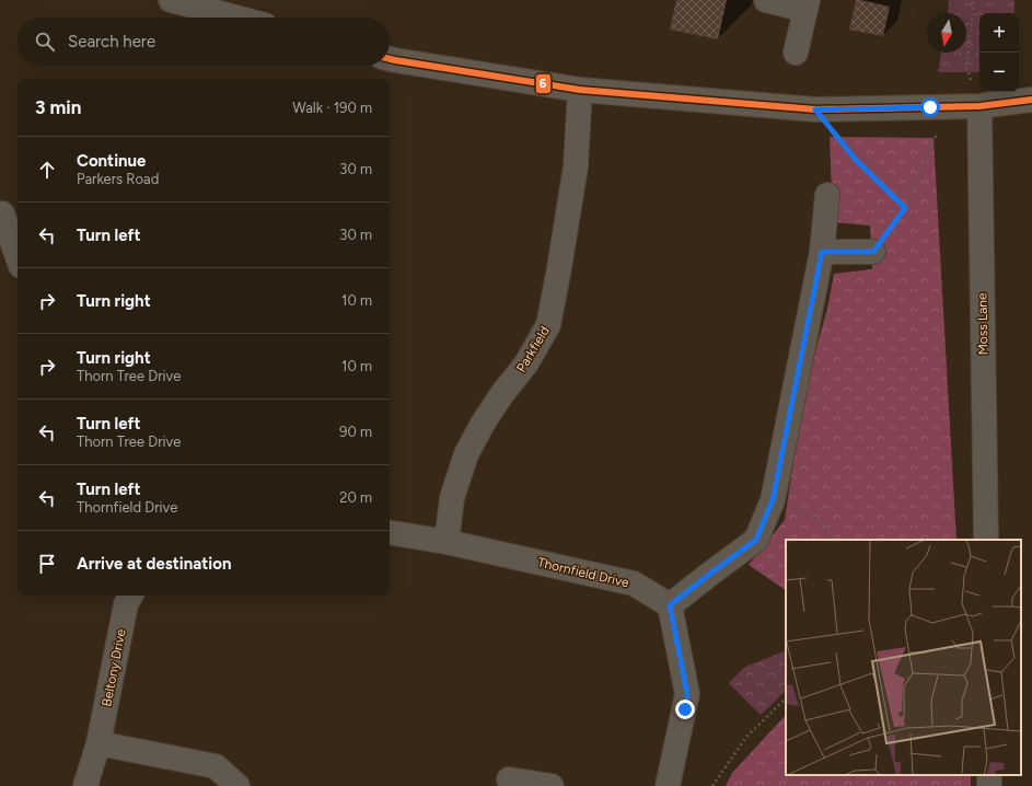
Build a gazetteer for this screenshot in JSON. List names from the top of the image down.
{
  "streets": {
    "street": [
      "Moss Lane",
      "Parkfield",
      "Thornfield Drive",
      "Beltony Drive"
    ]
  },
  "crossings": [
    ["Parkfield", "Thornfield Drive"]
  ],
  "lines": ["transit line 6"],
  "north": "bottom",
  "page": {
    "map_buttons": ["+", "−"],
    "search": "Search here",
    "heading": ["3 min", "Walk · 190 m"],
    "list": [
      ["Continue", "Parkers Road", "30 m"],
      ["Turn left", "30 m"],
      ["Turn right", "10 m"],
      ["Turn right", "Thorn Tree Drive", "10 m"],
      ["Turn left", "Thorn Tree Drive", "90 m"],
      ["Turn left", "Thornfield Drive", "20 m"],
      "Arrive at destination"
    ]
  }
}
